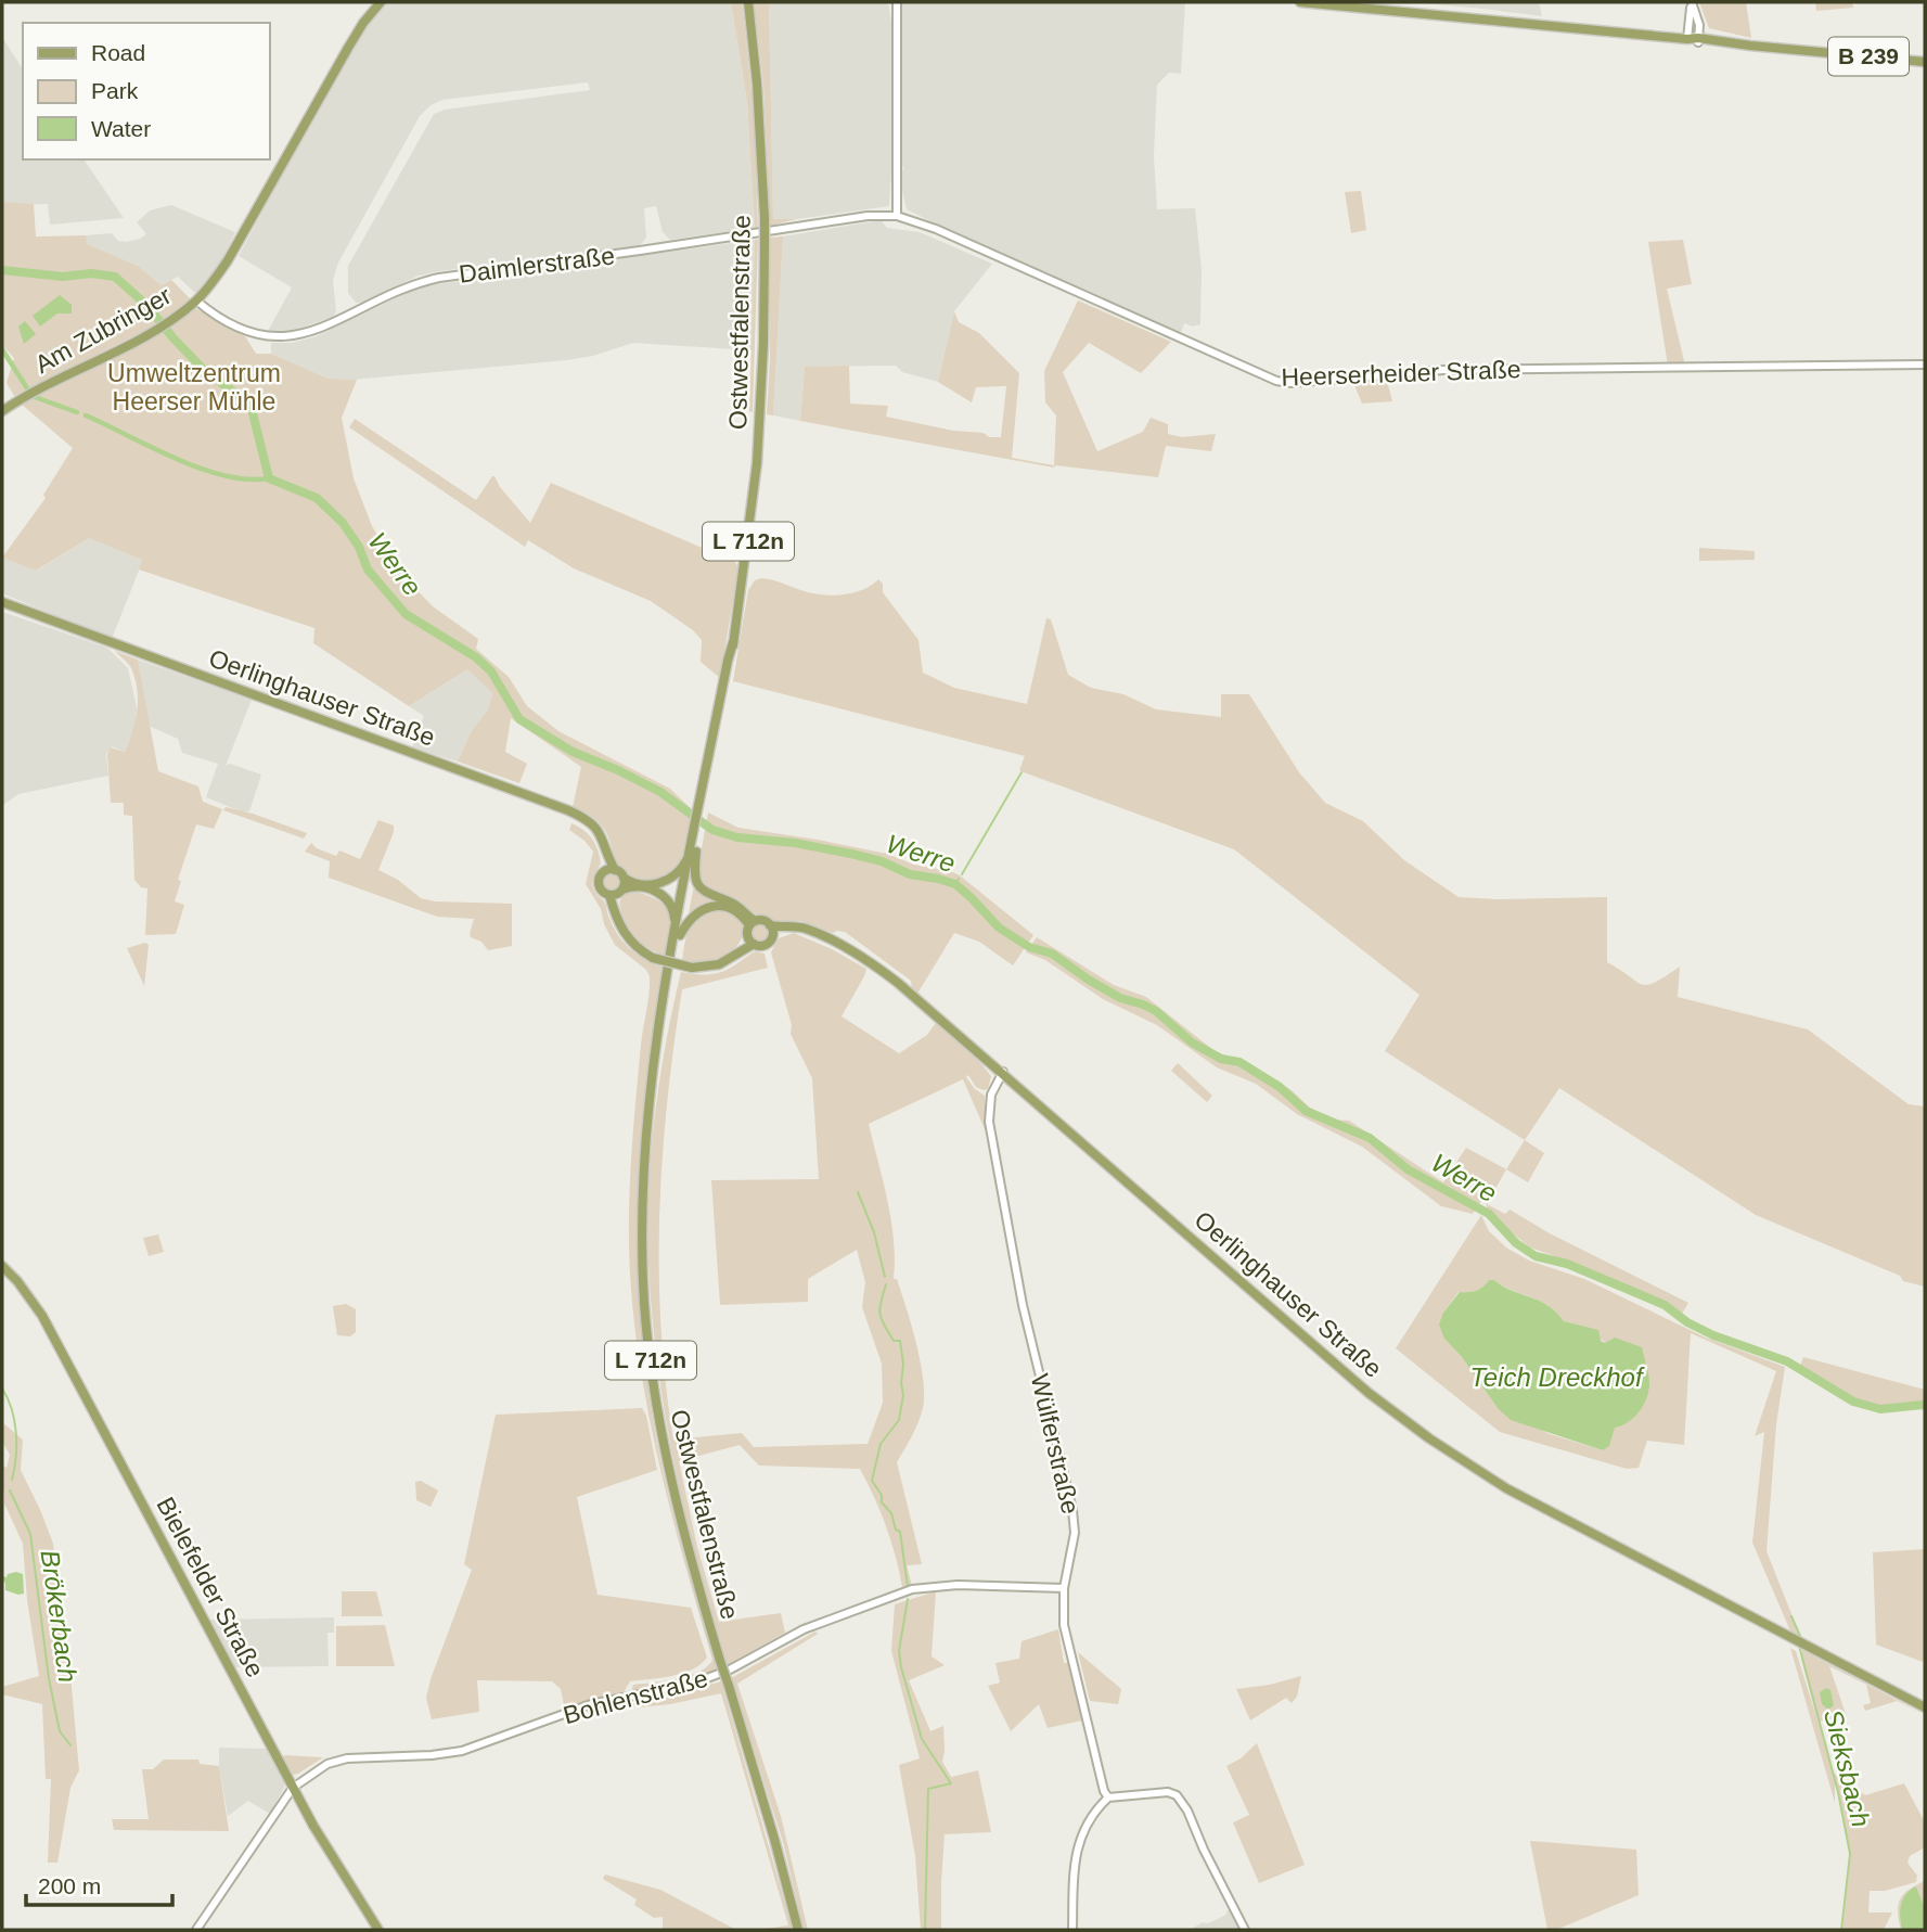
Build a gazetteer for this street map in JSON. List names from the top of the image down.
{
  "streets": {
    "main road": [
      "B 239",
      "Ostwestfalenstraße",
      "Am Zubringer",
      "L 712n",
      "Oerlinghauser Straße",
      "Bielefelder Straße"
    ],
    "street": [
      "Daimlerstraße",
      "Heerserheider Straße",
      "Wülferstraße",
      "Bohlenstraße"
    ]
  },
  "crossings": [
    ["Daimlerstraße", "Am Zubringer"],
    ["Daimlerstraße", "Heerserheider Straße"],
    ["Ostwestfalenstraße", "L 712n"],
    ["L 712n", "Oerlinghauser Straße"],
    ["Oerlinghauser Straße", "Wülferstraße"],
    ["Wülferstraße", "Bohlenstraße"],
    ["Bielefelder Straße", "Bohlenstraße"]
  ],
  "water": [
    "Werre",
    "Teich Dreckhof",
    "Brökerbach",
    "Sieksbach"
  ],
  "parks": ["Umweltzentrum Heerser Mühle"],
  "legend": ["Road", "Park", "Water"],
  "scale_bar": "200 m"
}
